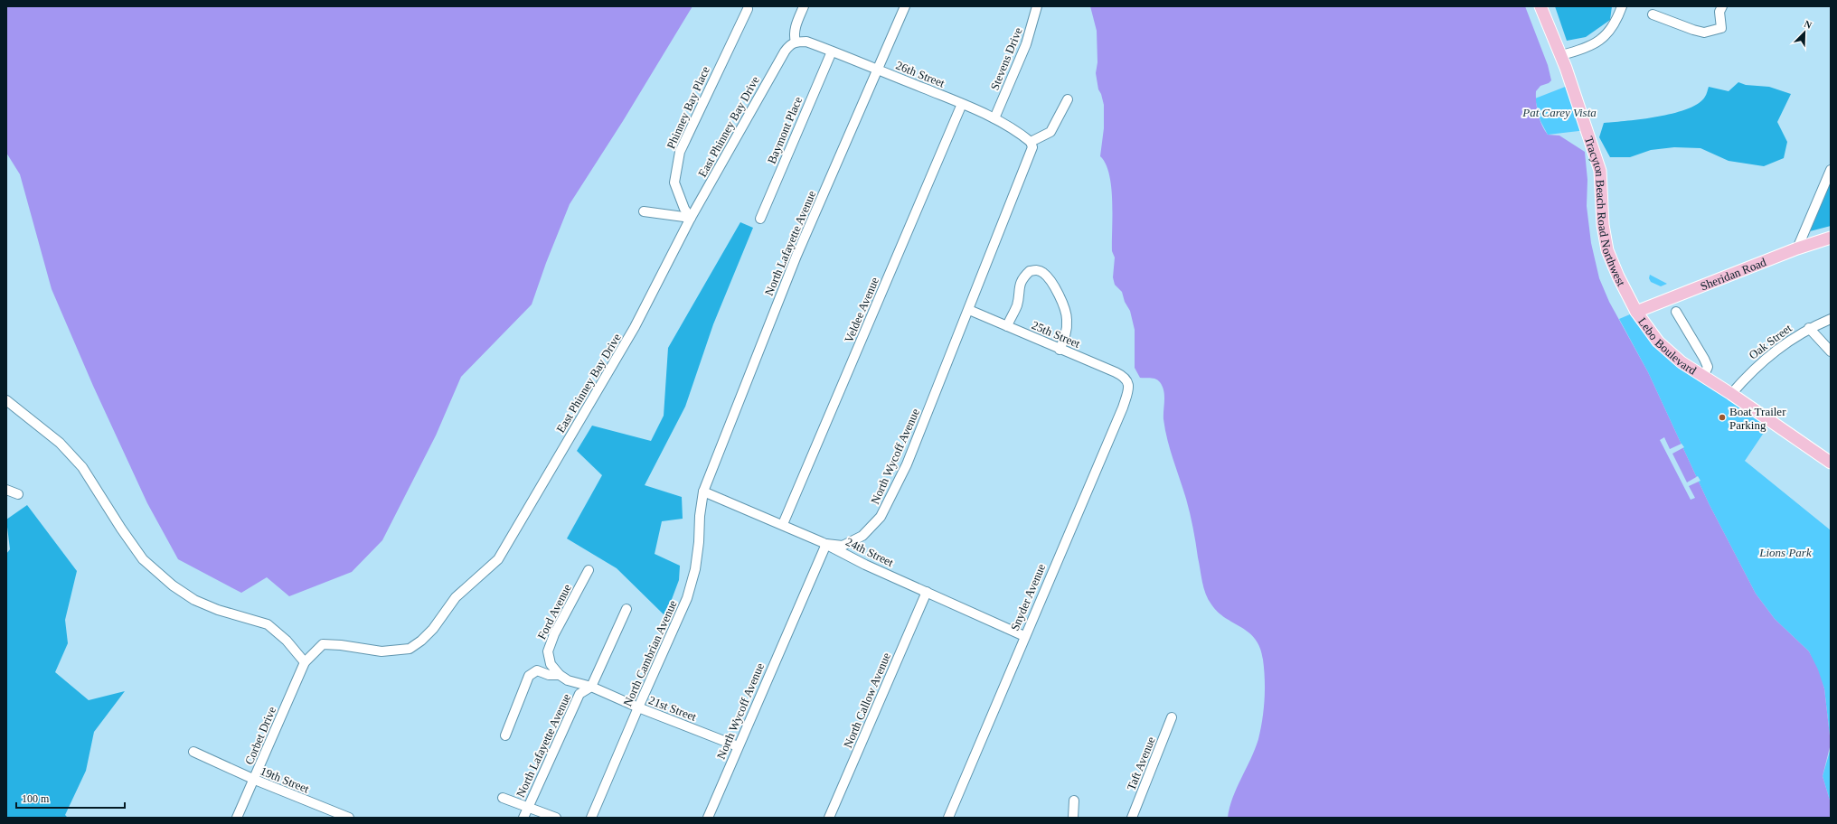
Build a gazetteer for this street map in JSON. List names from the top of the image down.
{
  "streets": {
    "main road": ["Tracyton Beach Road Northwest", "Sheridan Road", "Lebo Boulevard"],
    "street": [
      "Stevens Drive",
      "26th Street",
      "Phinney Bay Place",
      "East Phinney Bay Drive",
      "Baymont Place",
      "North Lafayette Avenue",
      "Veldee Avenue",
      "25th Street",
      "Oak Street",
      "North Wycoff Avenue",
      "24th Street",
      "Snyder Avenue",
      "Ford Avenue",
      "North Cambrian Avenue",
      "North Callow Avenue",
      "21st Street",
      "Corbet Drive",
      "Taft Avenue",
      "19th Street"
    ]
  },
  "crossings": [
    ["Stevens Drive", "26th Street"],
    ["26th Street", "East Phinney Bay Drive"],
    ["26th Street", "Baymont Place"],
    ["26th Street", "North Lafayette Avenue"],
    ["26th Street", "Veldee Avenue"],
    ["26th Street", "North Wycoff Avenue"],
    ["Phinney Bay Place", "East Phinney Bay Drive"],
    ["East Phinney Bay Drive", "Corbet Drive"],
    ["Tracyton Beach Road Northwest", "Sheridan Road"],
    ["Tracyton Beach Road Northwest", "Lebo Boulevard"],
    ["North Lafayette Avenue", "24th Street"],
    ["North Lafayette Avenue", "North Cambrian Avenue"],
    ["North Lafayette Avenue", "21st Street"],
    ["Sheridan Road", "Lebo Boulevard"],
    ["Veldee Avenue", "24th Street"],
    ["25th Street", "North Wycoff Avenue"],
    ["25th Street", "Snyder Avenue"],
    ["Oak Street", "Lebo Boulevard"],
    ["North Wycoff Avenue", "24th Street"],
    ["North Wycoff Avenue", "21st Street"],
    ["24th Street", "Snyder Avenue"],
    ["24th Street", "North Cambrian Avenue"],
    ["24th Street", "North Callow Avenue"],
    ["Ford Avenue", "21st Street"],
    ["North Cambrian Avenue", "21st Street"],
    ["Corbet Drive", "19th Street"]
  ],
  "parks": ["Pat Carey Vista", "Lions Park"],
  "places": ["Boat Trailer Parking"],
  "scale_bar": "100 m",
  "north": "top right"
}
